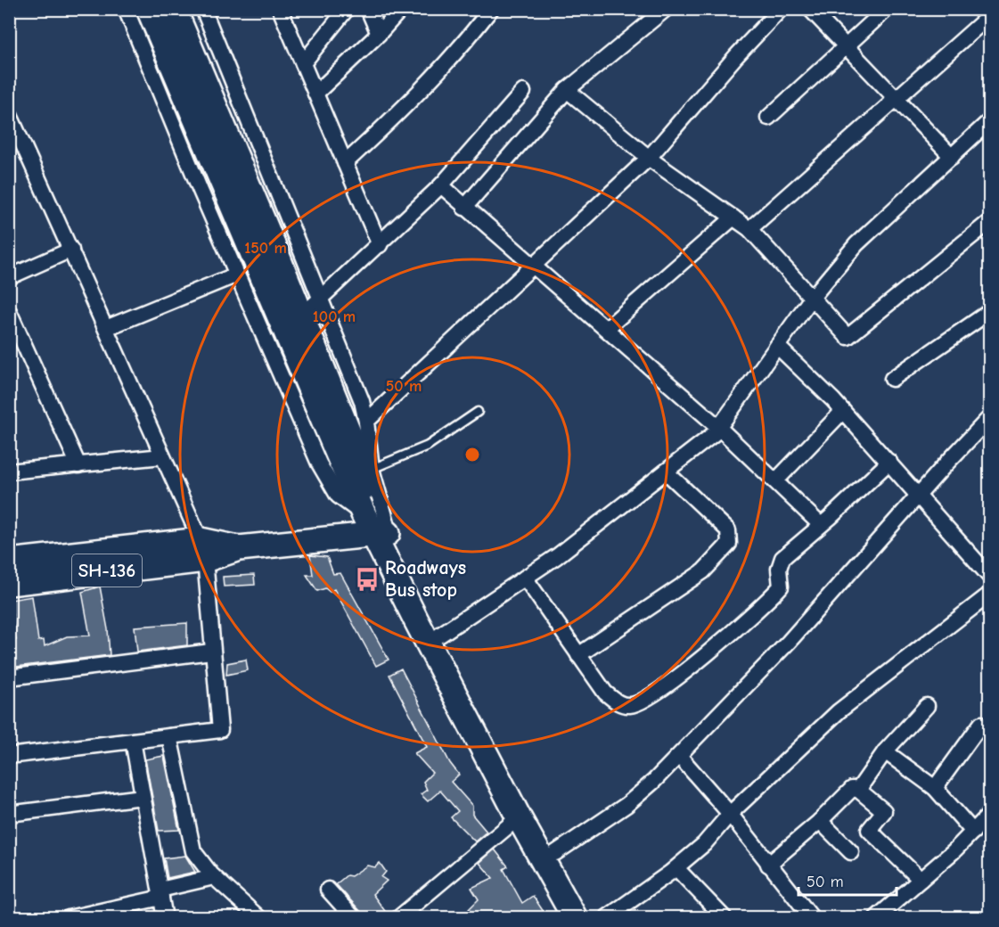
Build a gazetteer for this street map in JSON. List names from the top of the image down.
{
  "streets": {
    "main road": ["SH-136"]
  },
  "places": {
    "bus stop": ["Roadways Bus stop"]
  },
  "scale_bar": "50 m",
  "rings": ["150 m", "100 m", "50 m"]
}
